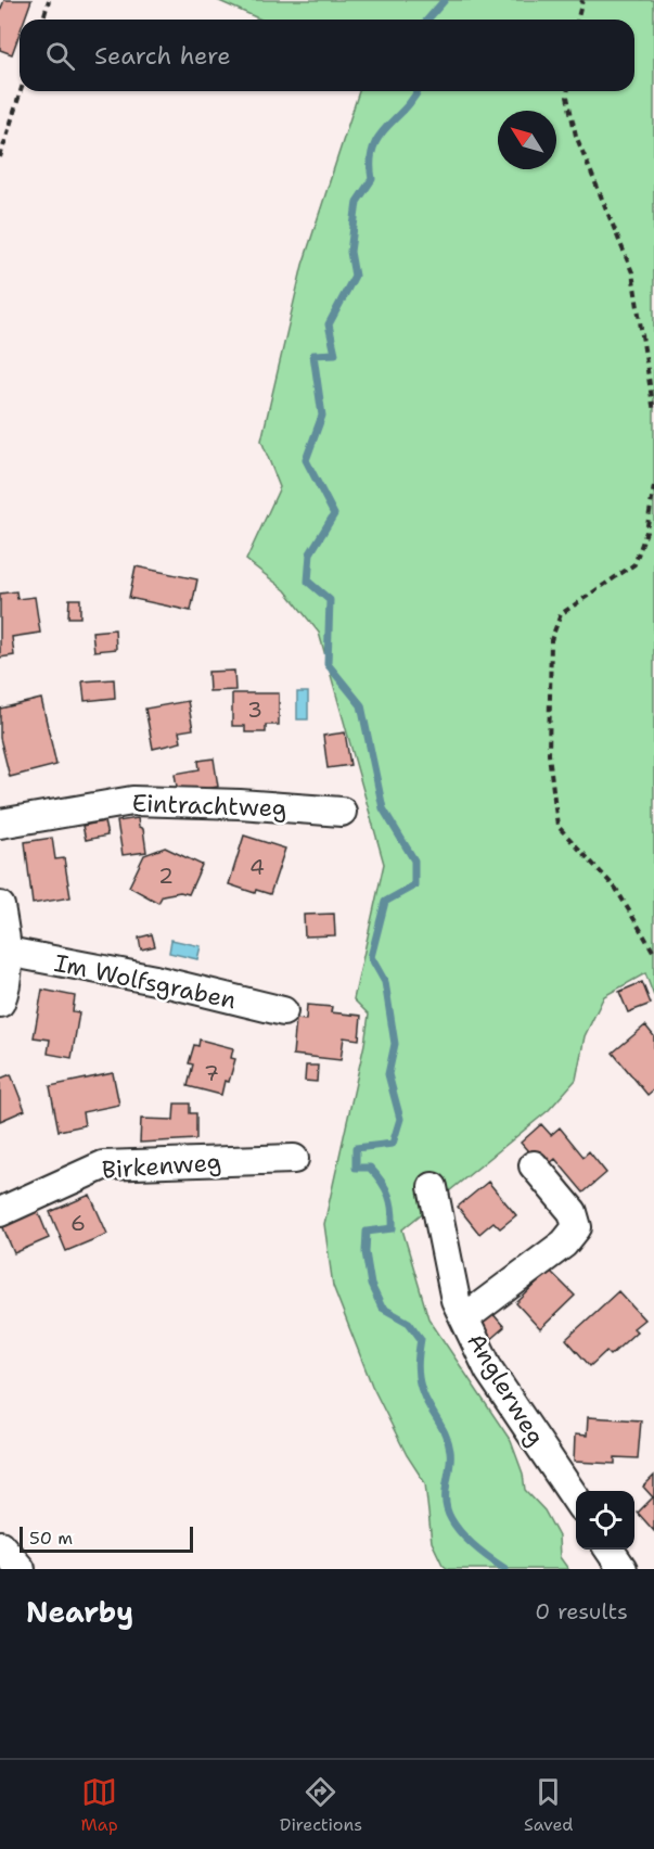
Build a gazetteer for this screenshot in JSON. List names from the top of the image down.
{
  "streets": {
    "street": [
      "Eintrachtweg",
      "Im Wolfsgraben",
      "Birkenweg",
      "Anglerweg"
    ]
  },
  "house_numbers": [
    "3",
    "4",
    "2",
    "7",
    "6"
  ],
  "scale_bar": "50 m",
  "north": "top left",
  "page": {
    "search": "Search here",
    "scale": "50 m",
    "heading": ["Nearby", "0 results"],
    "nav": ["Map", "Directions", "Saved"]
  }
}
